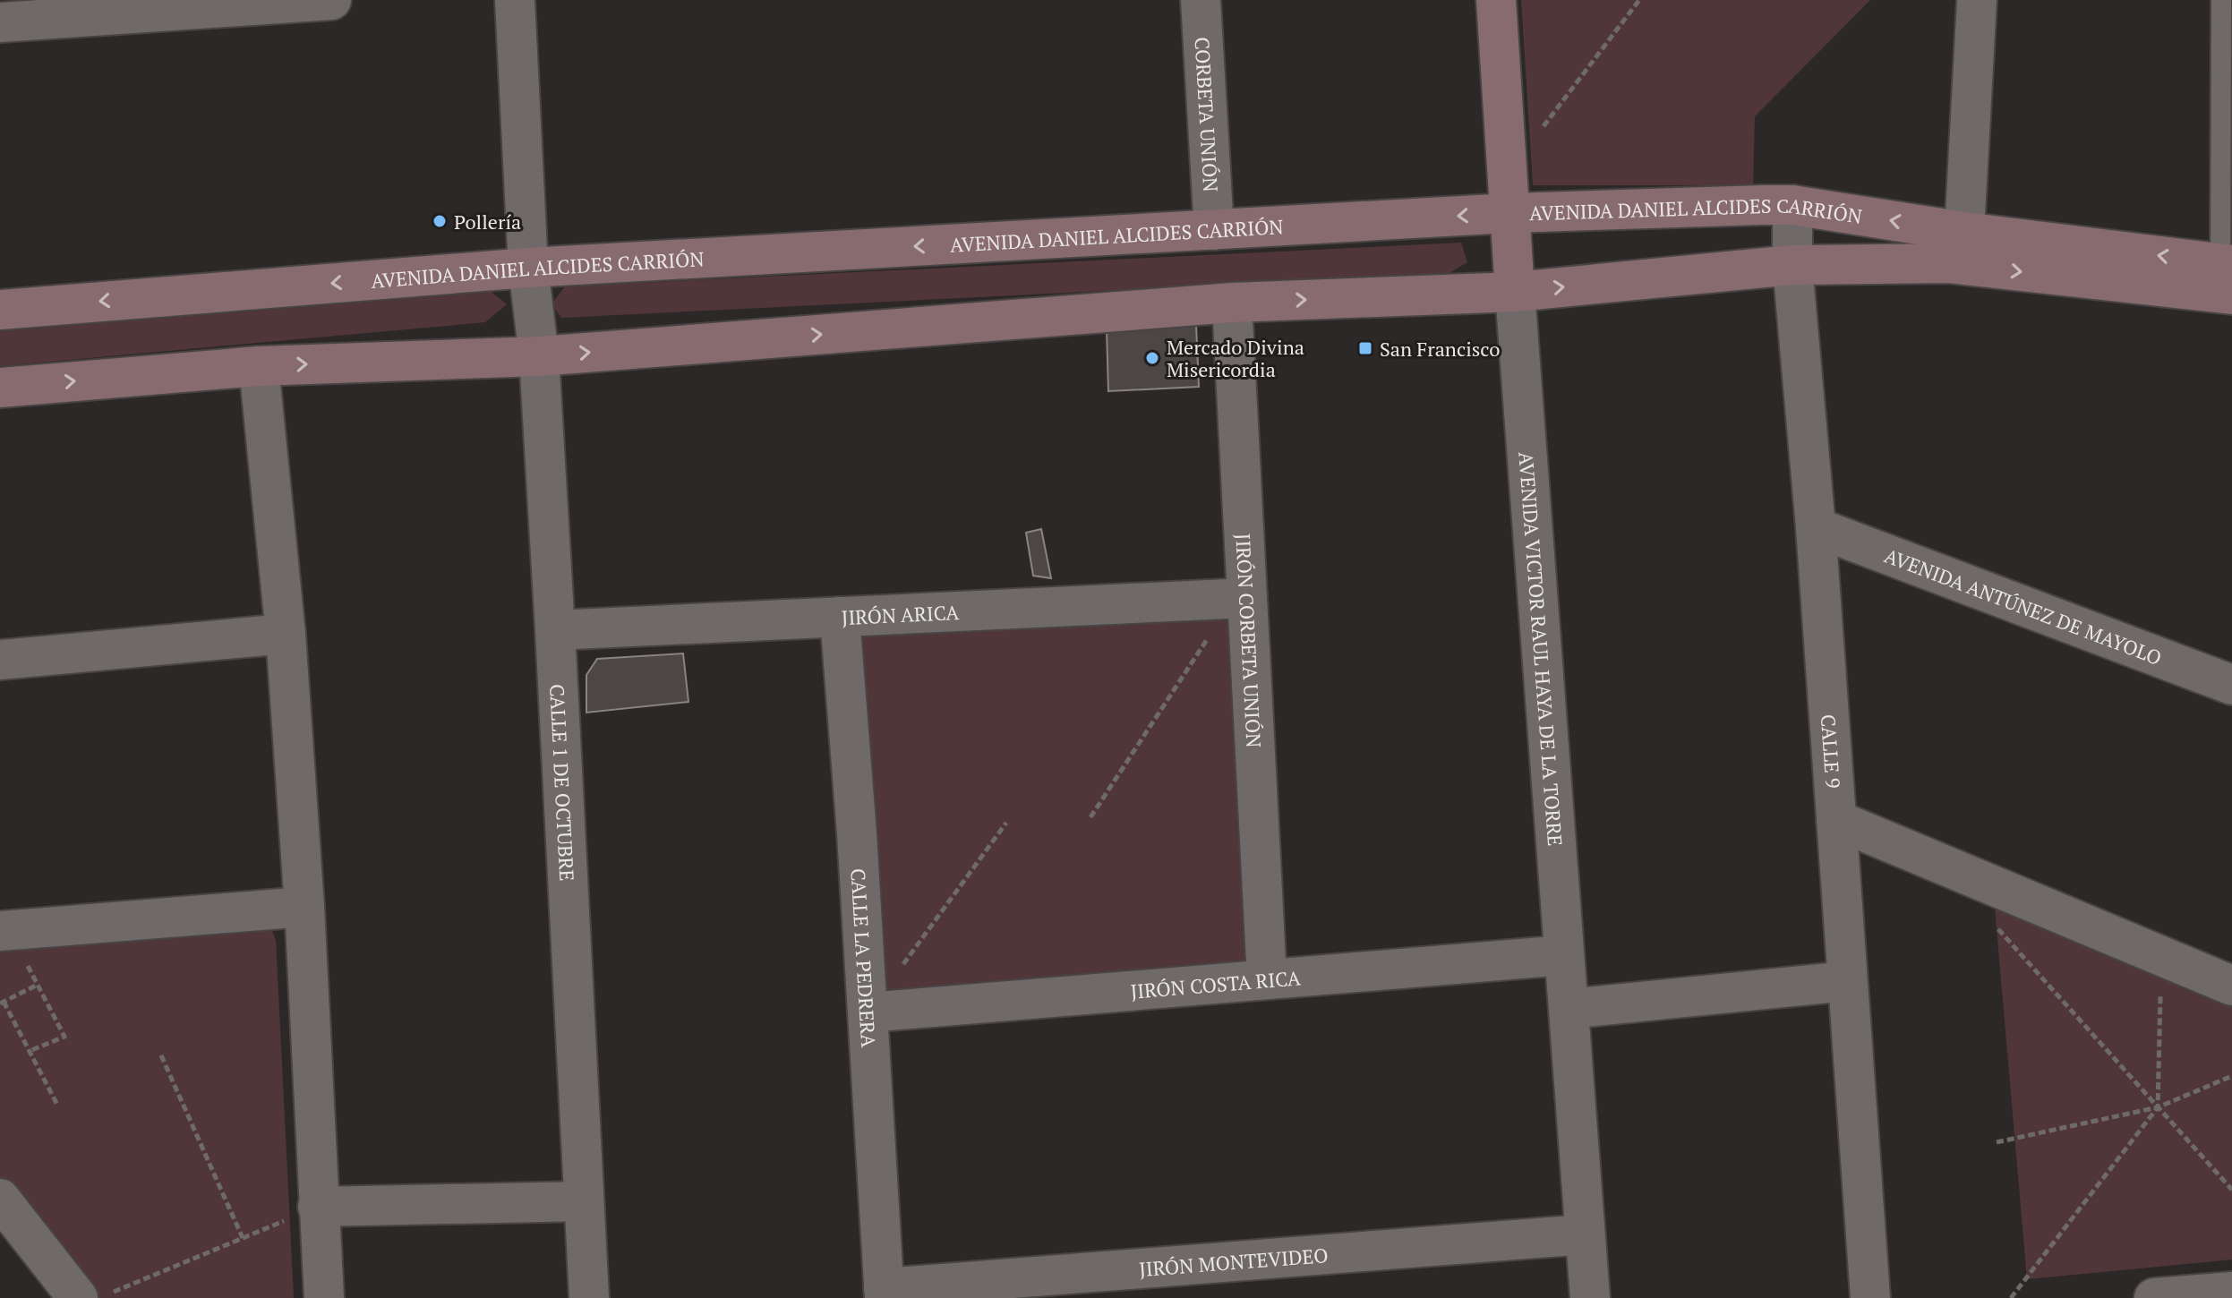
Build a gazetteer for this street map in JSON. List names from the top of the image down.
{
  "streets": {
    "street": [
      "CORBETA UNIÓN",
      "AVENIDA DANIEL ALCIDES CARRIÓN",
      "AVENIDA ANTÚNEZ DE MAYOLO",
      "JIRÓN ARICA",
      "JIRÓN CORBETA UNIÓN",
      "AVENIDA VICTOR RAUL HAYA DE LA TORRE",
      "CALLE 9",
      "CALLE 1 DE OCTUBRE",
      "CALLE LA PEDRERA",
      "JIRÓN COSTA RICA",
      "JIRÓN MONTEVIDEO"
    ]
  },
  "crossings": [
    ["CORBETA UNIÓN", "AVENIDA DANIEL ALCIDES CARRIÓN"],
    ["AVENIDA DANIEL ALCIDES CARRIÓN", "AVENIDA VICTOR RAUL HAYA DE LA TORRE"],
    ["AVENIDA DANIEL ALCIDES CARRIÓN", "CALLE 9"],
    ["AVENIDA DANIEL ALCIDES CARRIÓN", "CALLE 1 DE OCTUBRE"],
    ["AVENIDA ANTÚNEZ DE MAYOLO", "CALLE 9"],
    ["JIRÓN ARICA", "JIRÓN CORBETA UNIÓN"],
    ["JIRÓN ARICA", "CALLE 1 DE OCTUBRE"],
    ["JIRÓN ARICA", "CALLE LA PEDRERA"],
    ["JIRÓN CORBETA UNIÓN", "JIRÓN COSTA RICA"],
    ["AVENIDA VICTOR RAUL HAYA DE LA TORRE", "JIRÓN COSTA RICA"],
    ["AVENIDA VICTOR RAUL HAYA DE LA TORRE", "JIRÓN MONTEVIDEO"],
    ["CALLE LA PEDRERA", "JIRÓN COSTA RICA"],
    ["CALLE LA PEDRERA", "JIRÓN MONTEVIDEO"]
  ],
  "places": {
    "other": ["Pollería", "Mercado Divina Misericordia"],
    "transit": ["San Francisco"]
  }
}
